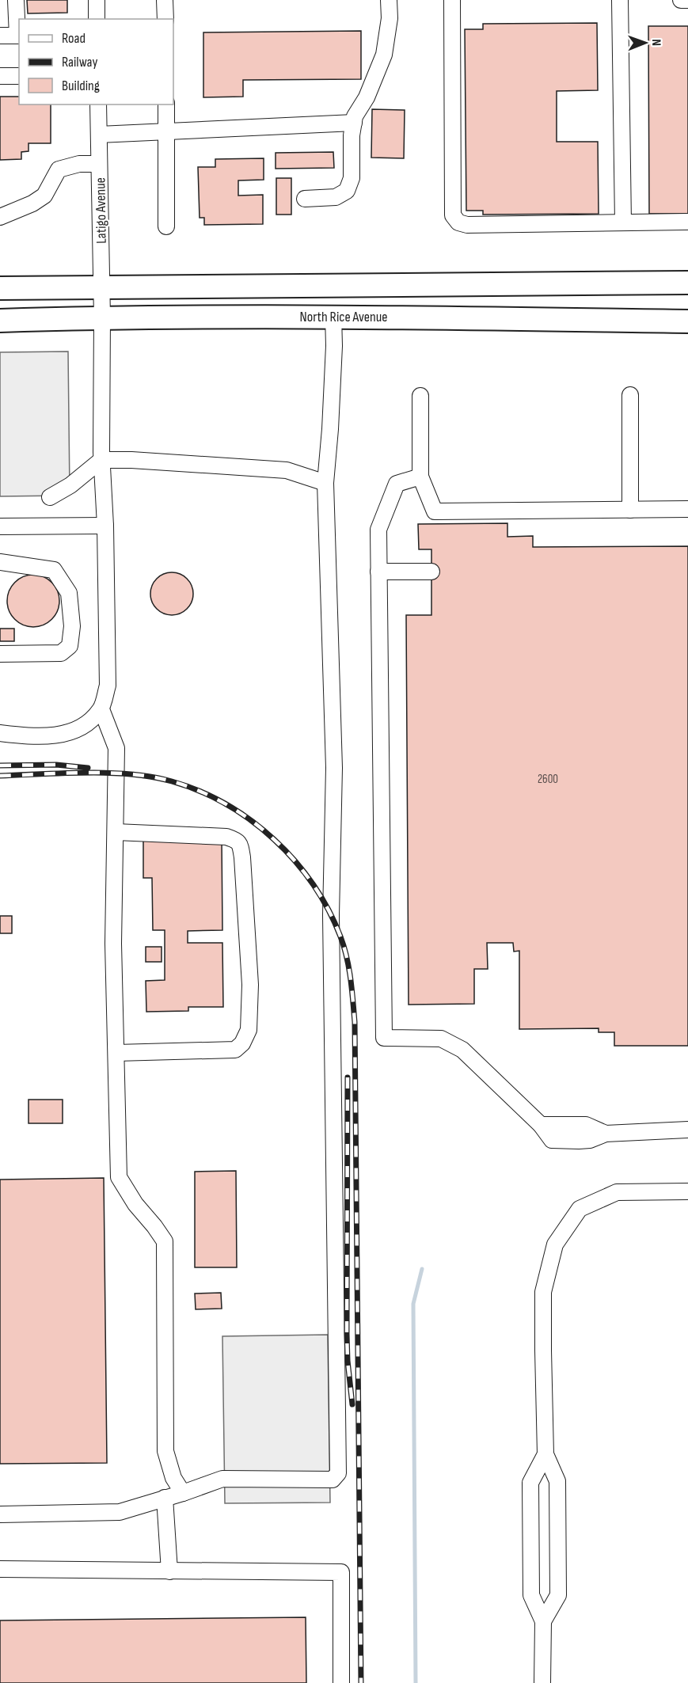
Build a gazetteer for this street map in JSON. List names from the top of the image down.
{
  "streets": {
    "highway": ["North Rice Avenue"],
    "street": ["Latigo Avenue"]
  },
  "crossings": [
    ["Latigo Avenue", "North Rice Avenue"]
  ],
  "house_numbers": ["2600"],
  "legend": ["Road", "Railway", "Building"],
  "north": "right"
}
